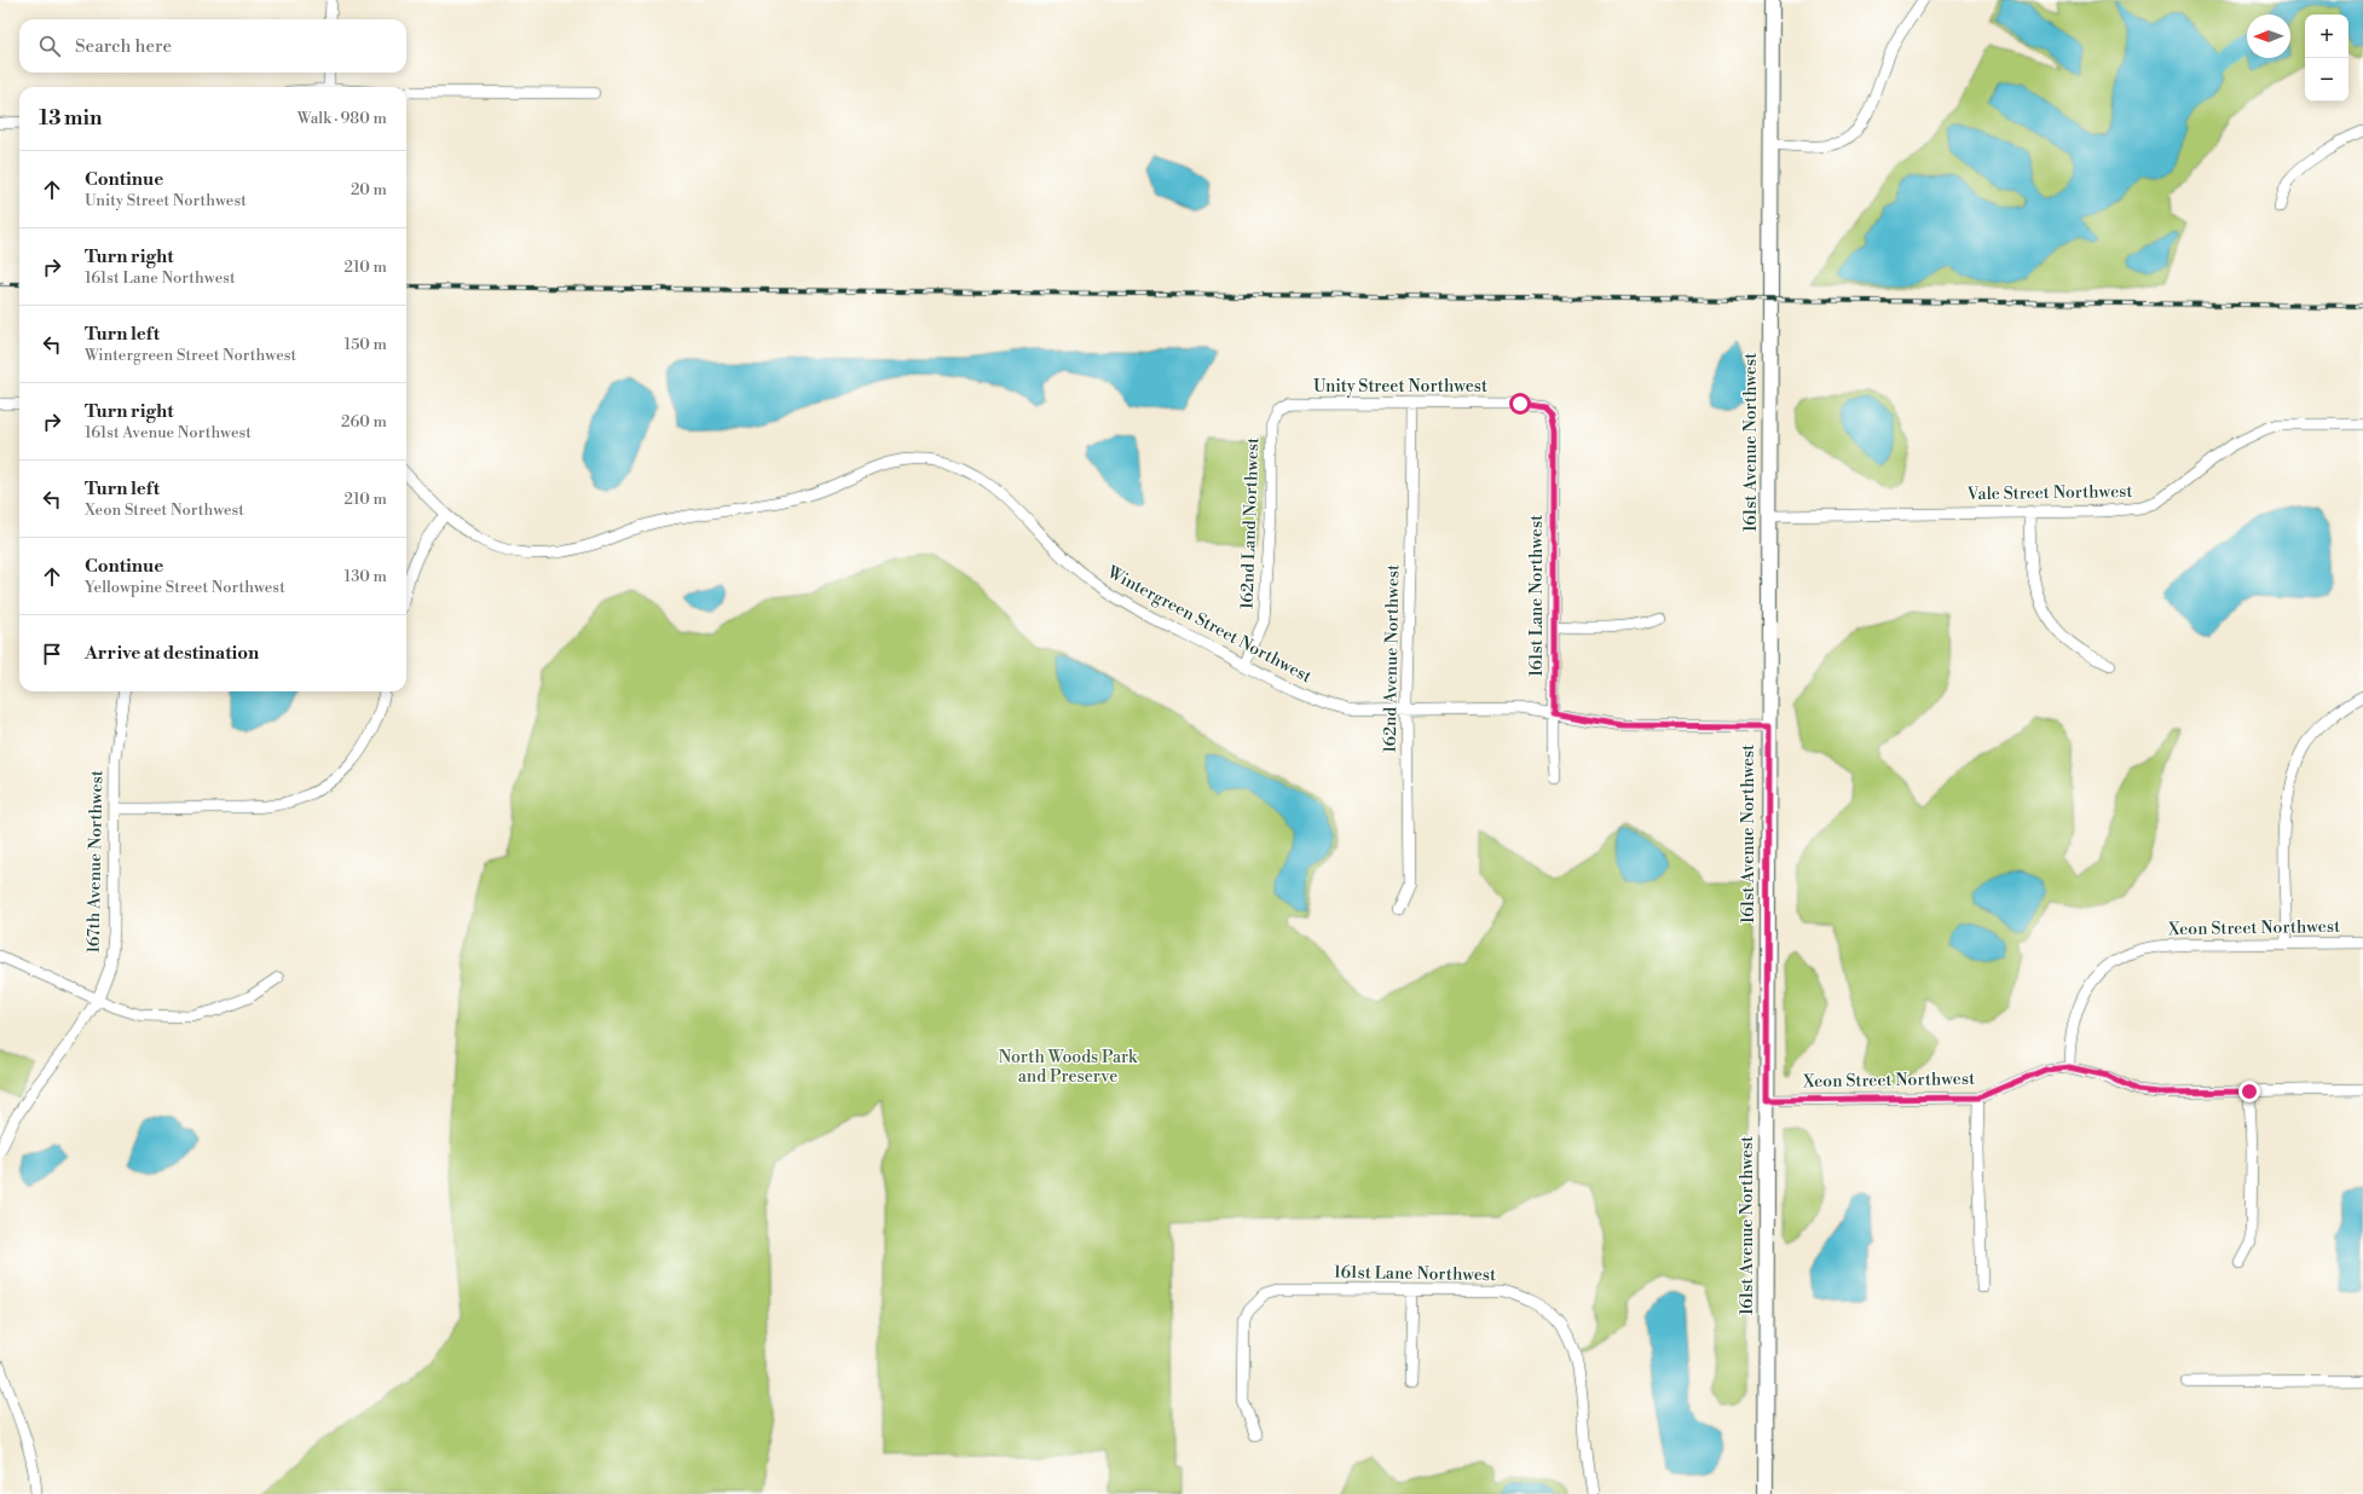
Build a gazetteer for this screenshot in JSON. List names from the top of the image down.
{
  "streets": {
    "main road": ["161st Avenue Northwest"],
    "street": [
      "Unity Street Northwest",
      "Vale Street Northwest",
      "162nd Land Northwest",
      "161st Lane Northwest",
      "Wintergreen Street Northwest",
      "162nd Avenue Northwest",
      "167th Avenue Northwest",
      "Xeon Street Northwest"
    ]
  },
  "crossings": [
    ["Unity Street Northwest", "162nd Land Northwest"],
    ["Unity Street Northwest", "161st Lane Northwest"],
    ["Unity Street Northwest", "162nd Avenue Northwest"],
    ["161st Avenue Northwest", "Vale Street Northwest"],
    ["161st Avenue Northwest", "Wintergreen Street Northwest"],
    ["161st Avenue Northwest", "Xeon Street Northwest"],
    ["162nd Land Northwest", "Wintergreen Street Northwest"],
    ["161st Lane Northwest", "Wintergreen Street Northwest"],
    ["Wintergreen Street Northwest", "162nd Avenue Northwest"]
  ],
  "parks": ["North Woods Park and Preserve"],
  "north": "left",
  "page": {
    "map_buttons": ["+", "−"],
    "search": "Search here",
    "heading": ["13 min", "Walk · 980 m"],
    "list": [
      ["Continue", "Unity Street Northwest", "20 m"],
      ["Turn right", "161st Lane Northwest", "210 m"],
      ["Turn left", "Wintergreen Street Northwest", "150 m"],
      ["Turn right", "161st Avenue Northwest", "260 m"],
      ["Turn left", "Xeon Street Northwest", "210 m"],
      ["Continue", "Yellowpine Street Northwest", "130 m"],
      "Arrive at destination"
    ]
  }
}
